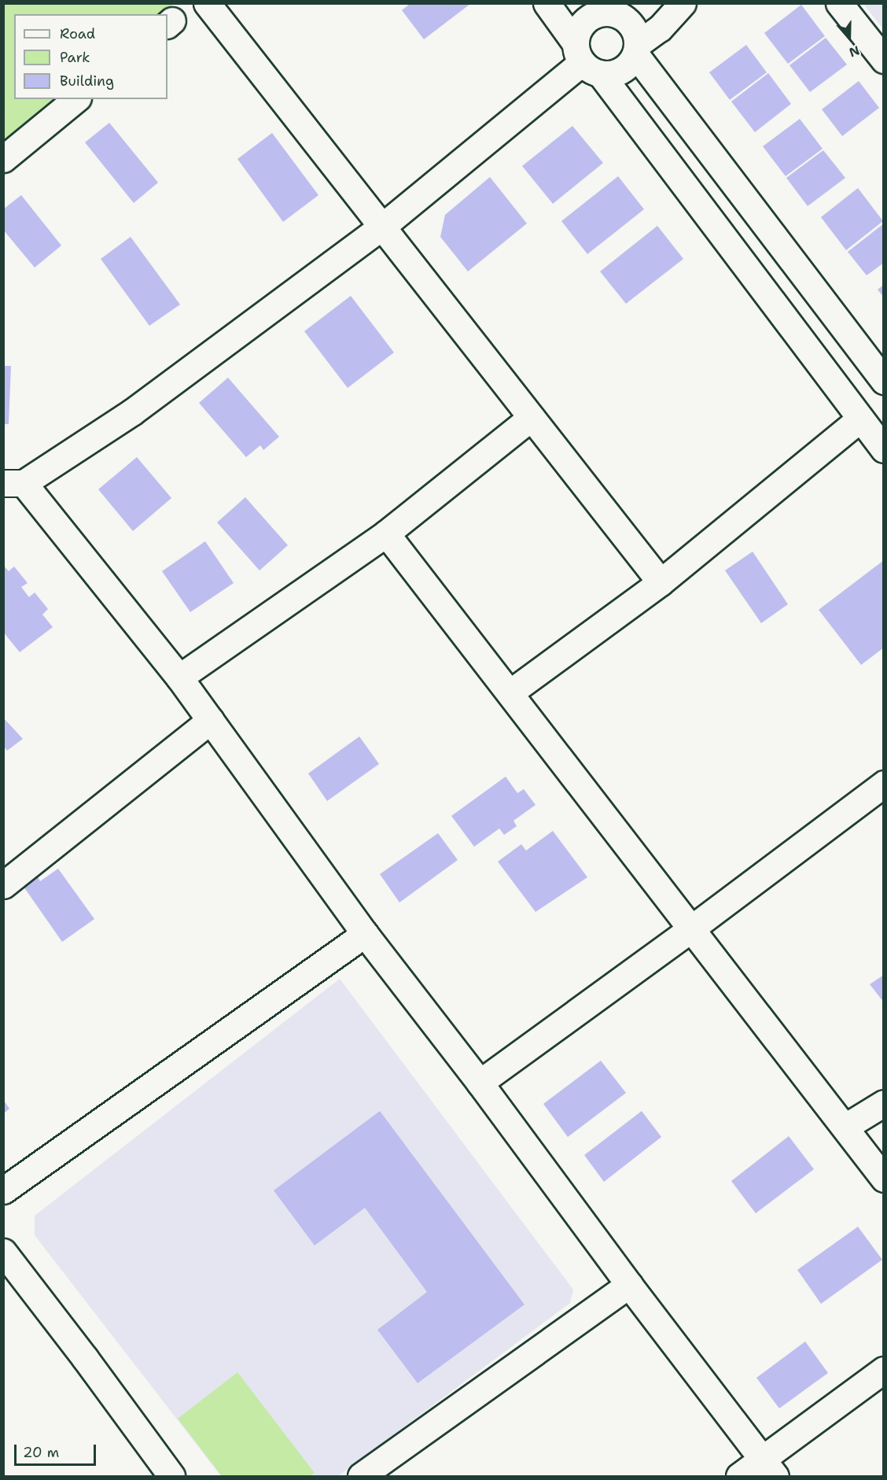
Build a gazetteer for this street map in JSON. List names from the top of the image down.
{
  "legend": ["Road", "Park", "Building"],
  "scale_bar": "20 m",
  "north": "bottom"
}
